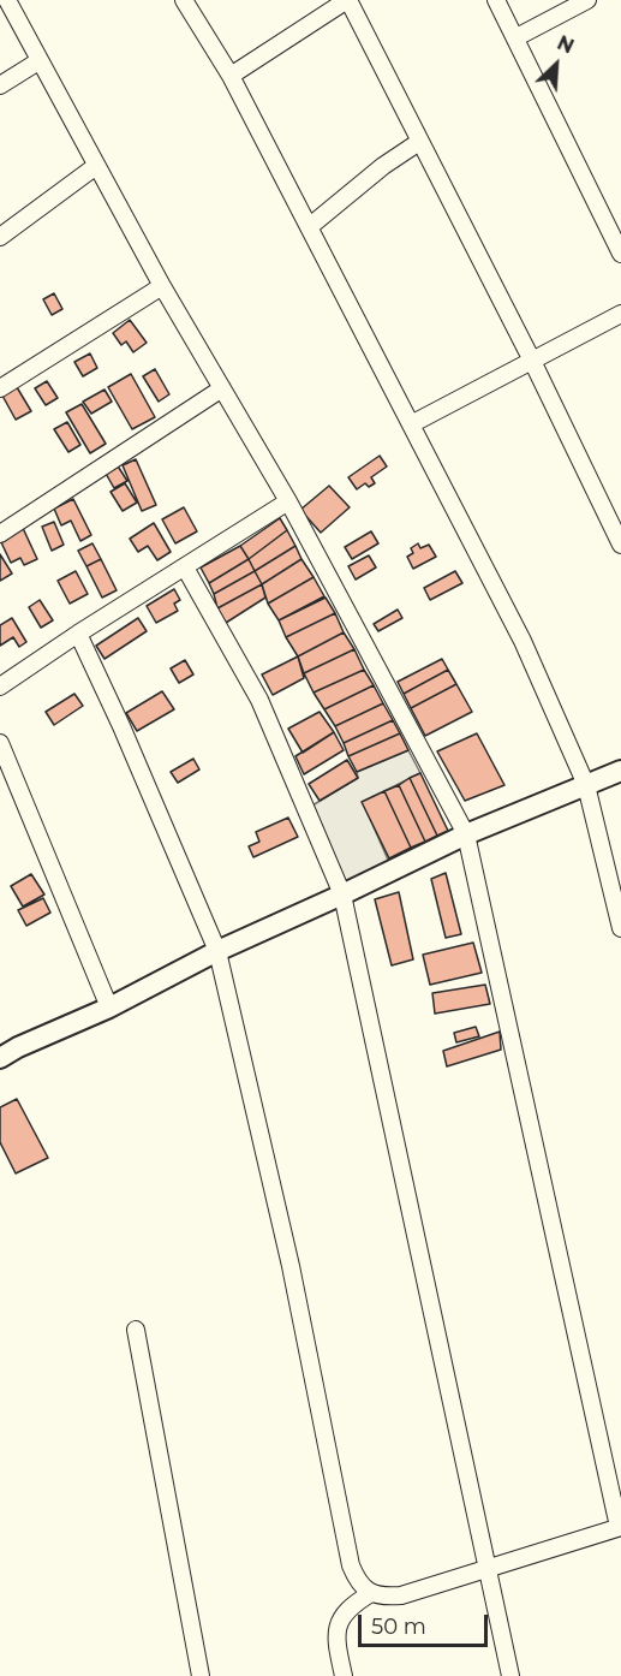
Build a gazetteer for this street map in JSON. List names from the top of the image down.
{
  "scale_bar": "50 m",
  "north": "top right"
}
